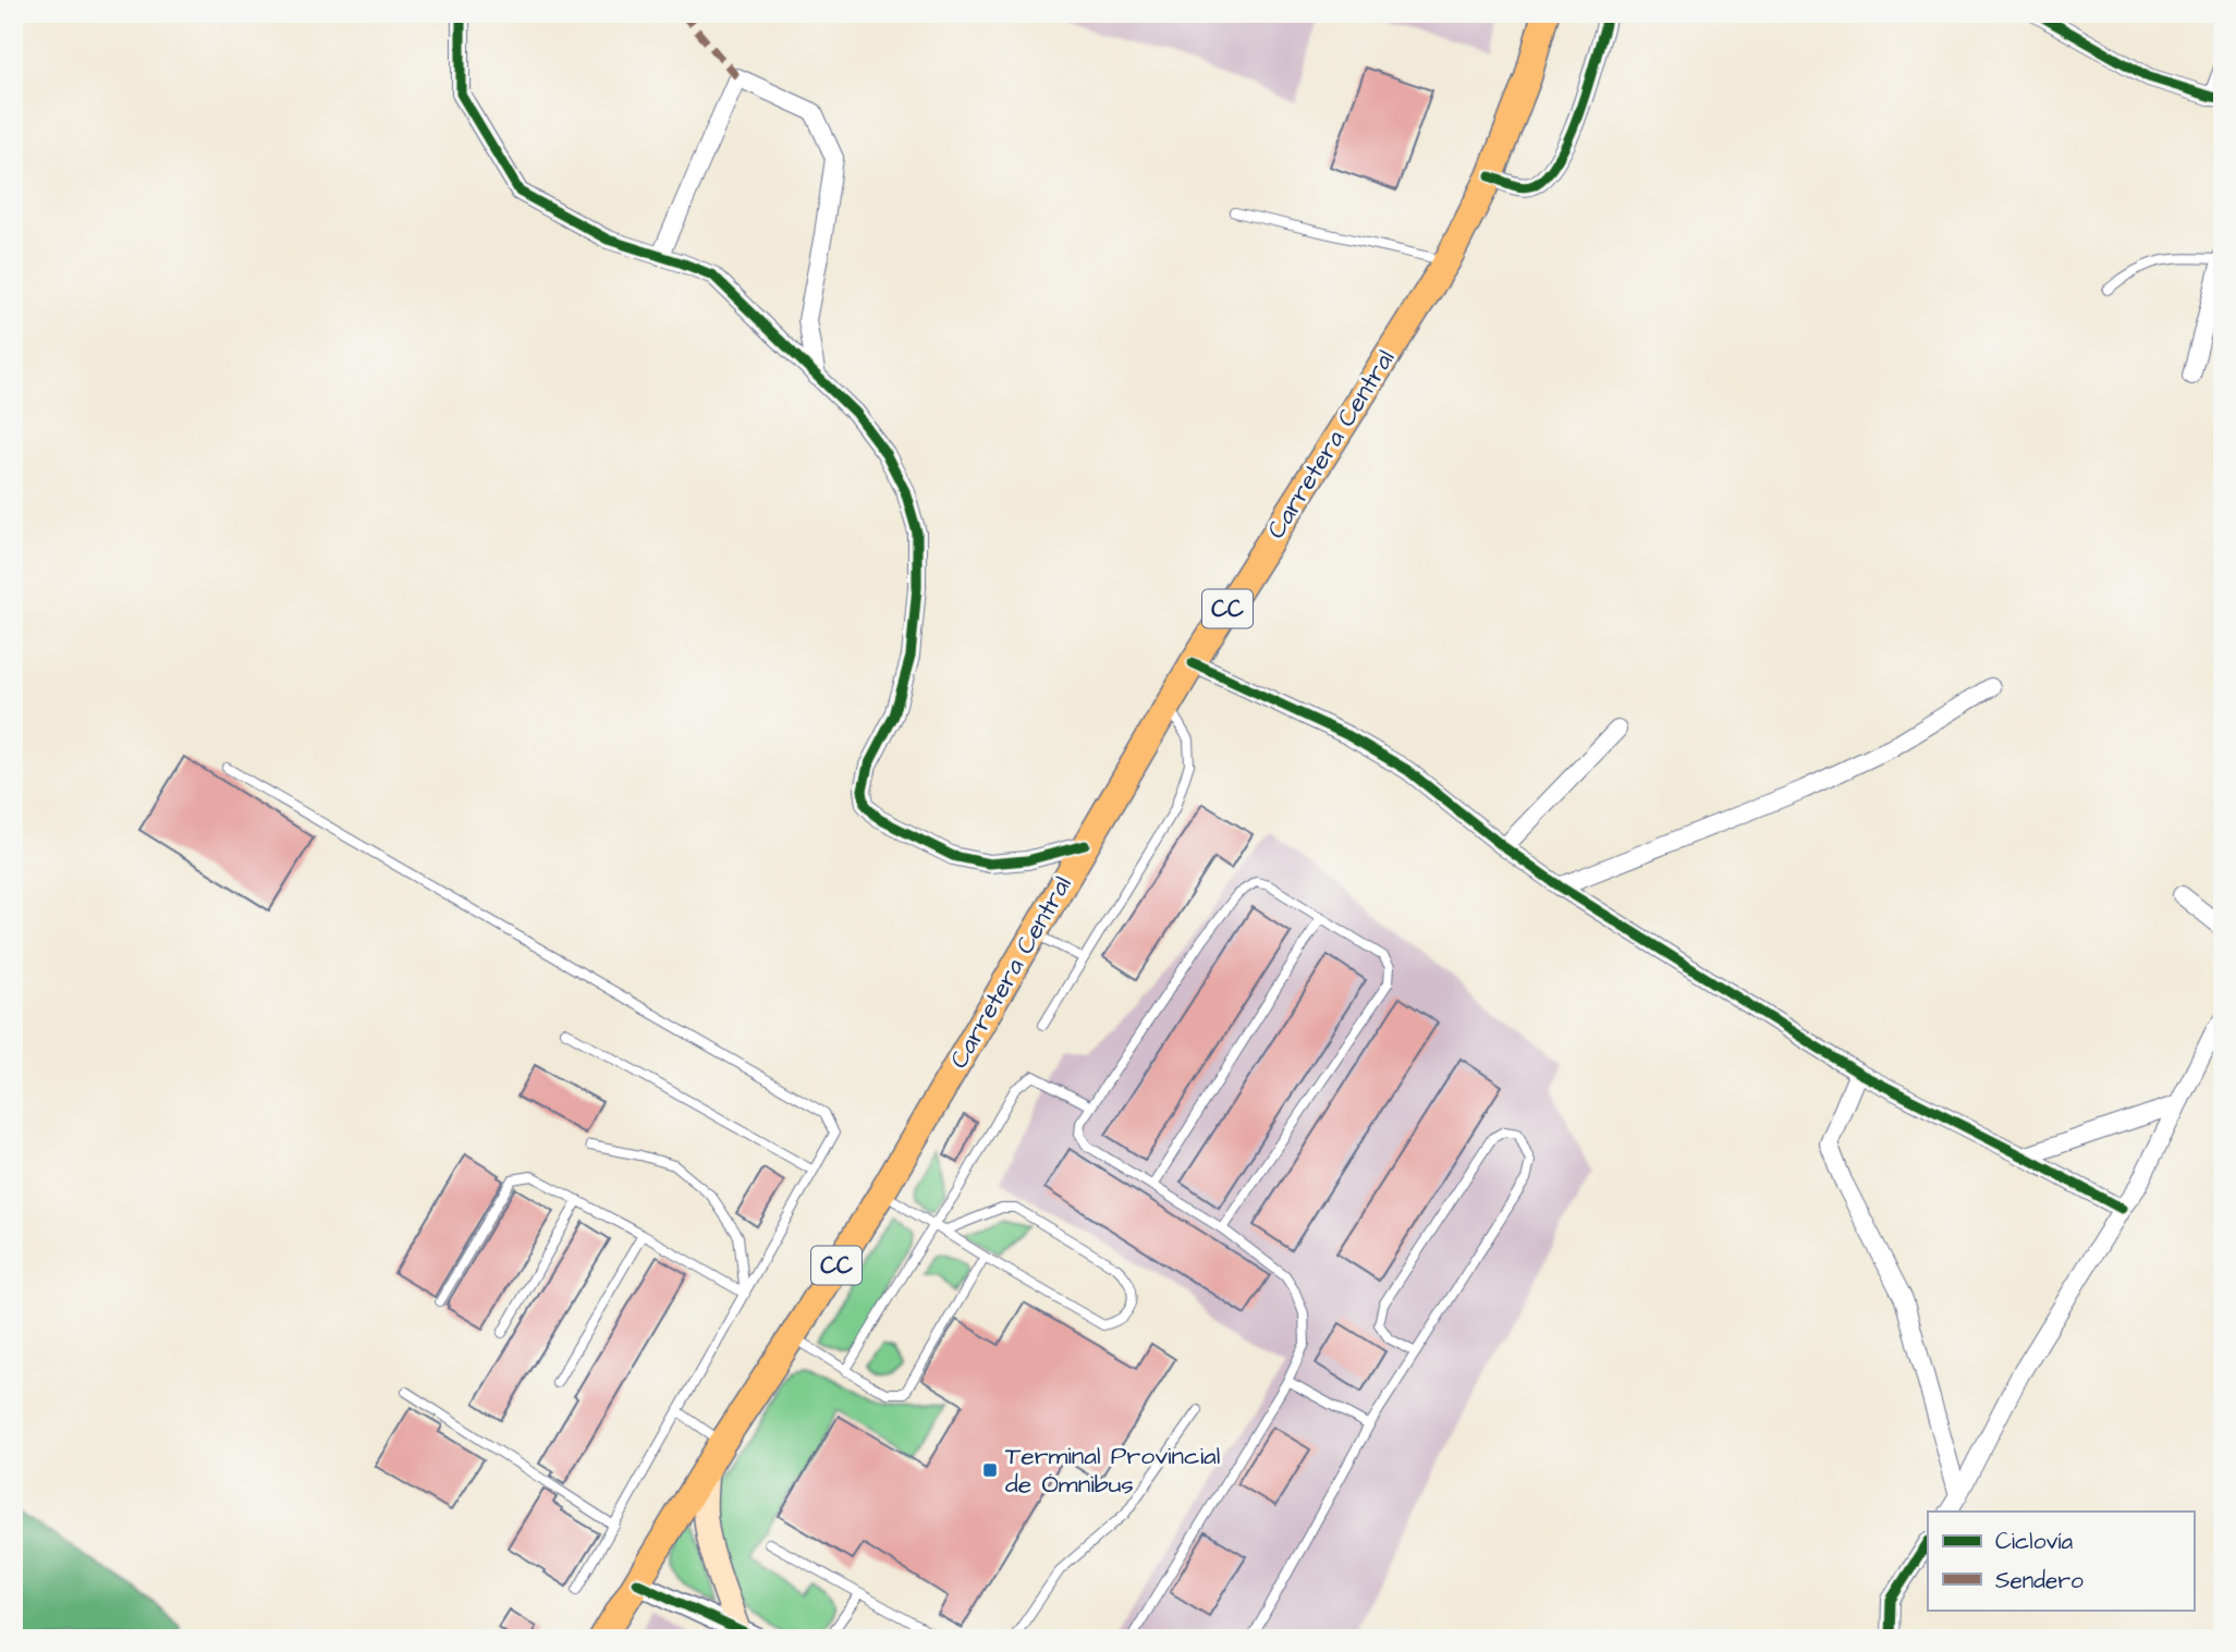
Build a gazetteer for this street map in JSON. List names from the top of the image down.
{
  "streets": {
    "main road": ["Carretera Central", "CC"]
  },
  "places": {
    "transit": ["Terminal Provincial de Ómnibus"]
  },
  "legend": ["Ciclovía", "Sendero"]
}
